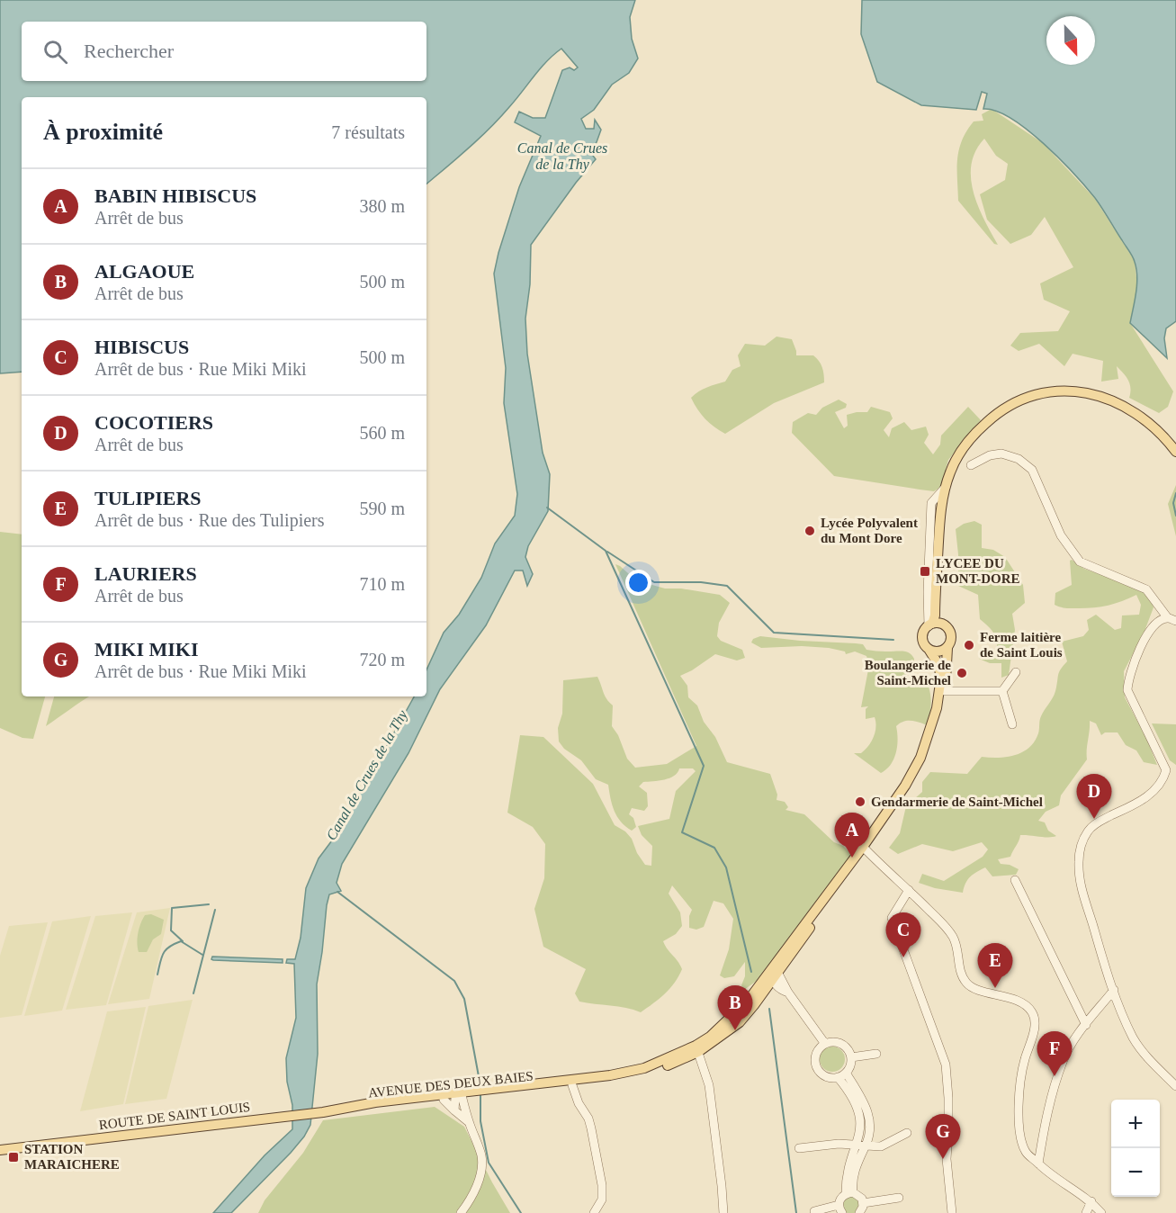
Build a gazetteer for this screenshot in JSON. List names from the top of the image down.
{
  "streets": {
    "main road": ["AVENUE DES DEUX BAIES", "ROUTE DE SAINT LOUIS"]
  },
  "crossings": [
    ["AVENUE DES DEUX BAIES", "ROUTE DE SAINT LOUIS"]
  ],
  "water": ["Canal de Crues de la Thy"],
  "places": {
    "other": [
      "Lycée Polyvalent du Mont Dore",
      "Ferme laitière de Saint Louis",
      "Boulangerie de Saint-Michel",
      "Gendarmerie de Saint-Michel"
    ],
    "transit": ["LYCEE DU MONT-DORE", "STATION MARAICHERE"]
  },
  "north": "bottom",
  "page": {
    "search": "Rechercher",
    "heading": ["À proximité", "7 résultats"],
    "list": [
      {
        "mark": "A",
        "name": "BABIN HIBISCUS",
        "note": "Arrêt de bus",
        "value": "380 m"
      },
      {
        "mark": "B",
        "name": "ALGAOUE",
        "note": "Arrêt de bus",
        "value": "500 m"
      },
      {
        "mark": "C",
        "name": "HIBISCUS",
        "note": "Arrêt de bus · Rue Miki Miki",
        "value": "500 m"
      },
      {
        "mark": "D",
        "name": "COCOTIERS",
        "note": "Arrêt de bus",
        "value": "560 m"
      },
      {
        "mark": "E",
        "name": "TULIPIERS",
        "note": "Arrêt de bus · Rue des Tulipiers",
        "value": "590 m"
      },
      {
        "mark": "F",
        "name": "LAURIERS",
        "note": "Arrêt de bus",
        "value": "710 m"
      },
      {
        "mark": "G",
        "name": "MIKI MIKI",
        "note": "Arrêt de bus · Rue Miki Miki",
        "value": "720 m"
      }
    ],
    "pins": [
      "D",
      "A",
      "C",
      "E",
      "B",
      "F",
      "G"
    ],
    "map_buttons": ["+", "−"]
  }
}
